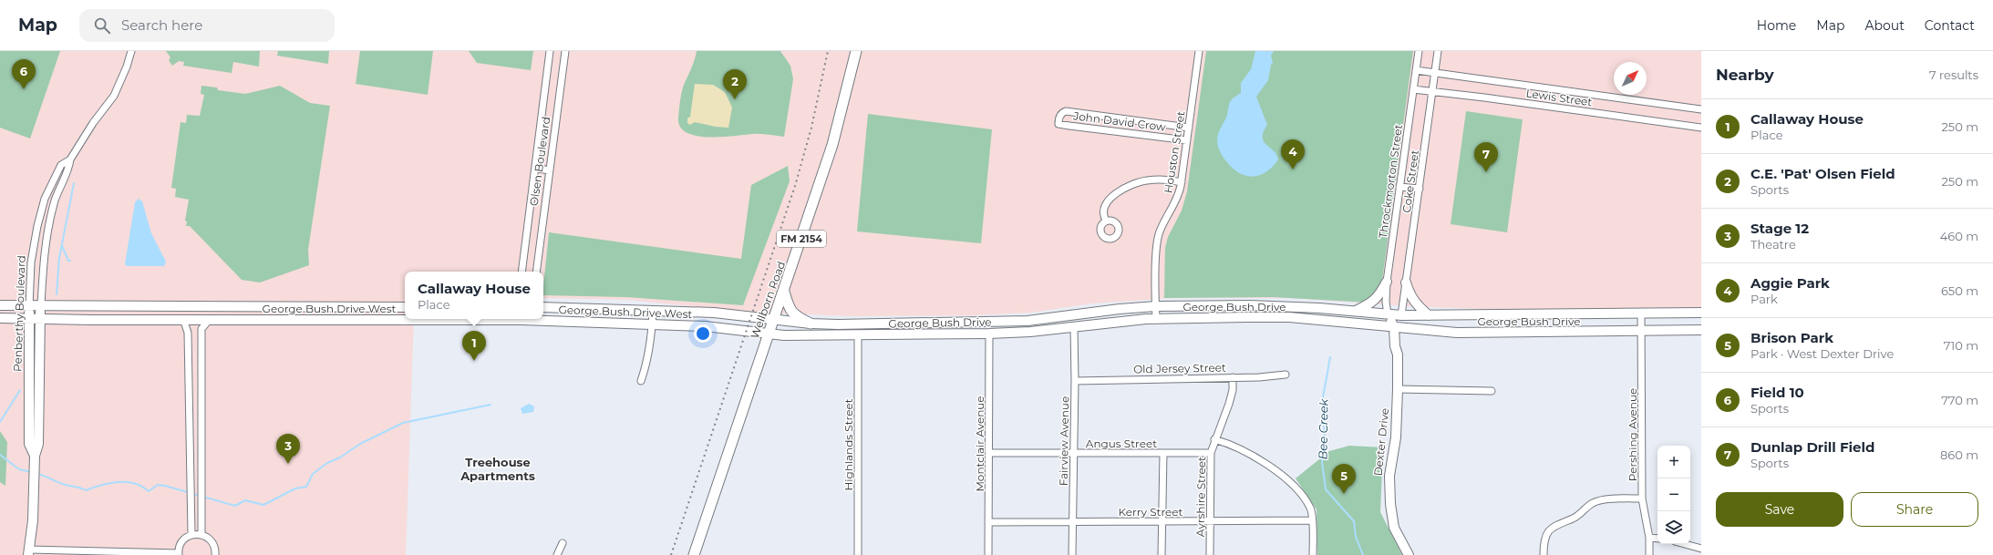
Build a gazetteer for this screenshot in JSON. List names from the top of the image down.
{
  "streets": {
    "main road": [
      "FM 2154",
      "Wellborn Road",
      "George Bush Drive",
      "George Bush Drive West",
      "Penberthy Boulevard",
      "Dexter Drive"
    ],
    "street": [
      "Lewis Street",
      "John David Crow",
      "Houston Street",
      "Olsen Boulevard",
      "Throckmorton Street",
      "Coke Street",
      "Old Jersey Street",
      "Pershing Avenue",
      "Fairview Avenue",
      "Angus Street",
      "Montclair Avenue",
      "Highlands Street",
      "Ayrshire Street",
      "Kerry Street"
    ]
  },
  "crossings": [
    ["Lewis Street", "Throckmorton Street"],
    ["Lewis Street", "Coke Street"],
    ["John David Crow", "Houston Street"],
    ["Houston Street", "George Bush Drive"],
    ["Throckmorton Street", "George Bush Drive"],
    ["Coke Street", "George Bush Drive"],
    ["Wellborn Road", "George Bush Drive"],
    ["Wellborn Road", "George Bush Drive West"],
    ["George Bush Drive", "George Bush Drive West"],
    ["George Bush Drive", "Pershing Avenue"],
    ["George Bush Drive", "Fairview Avenue"],
    ["George Bush Drive", "Dexter Drive"],
    ["George Bush Drive", "Montclair Avenue"],
    ["George Bush Drive", "Highlands Street"],
    ["George Bush Drive West", "Penberthy Boulevard"],
    ["Old Jersey Street", "Fairview Avenue"],
    ["Old Jersey Street", "Ayrshire Street"],
    ["Fairview Avenue", "Angus Street"],
    ["Fairview Avenue", "Kerry Street"],
    ["Angus Street", "Montclair Avenue"],
    ["Angus Street", "Ayrshire Street"],
    ["Montclair Avenue", "Kerry Street"],
    ["Ayrshire Street", "Kerry Street"]
  ],
  "districts": ["Treehouse Apartments"],
  "water": ["Bee Creek"],
  "north": "top right",
  "page": {
    "header": "Map",
    "search": "Search here",
    "nav": [
      "Home",
      "Map",
      "About",
      "Contact"
    ],
    "heading": ["Nearby", "7 results"],
    "pins": [
      "6",
      "2",
      "4",
      "7",
      "1",
      "3",
      "5"
    ],
    "list": [
      {
        "mark": "1",
        "name": "Callaway House",
        "note": "Place",
        "value": "250 m"
      },
      {
        "mark": "2",
        "name": "C.E. 'Pat' Olsen Field",
        "note": "Sports",
        "value": "250 m"
      },
      {
        "mark": "3",
        "name": "Stage 12",
        "note": "Theatre",
        "value": "460 m"
      },
      {
        "mark": "4",
        "name": "Aggie Park",
        "note": "Park",
        "value": "650 m"
      },
      {
        "mark": "5",
        "name": "Brison Park",
        "note": "Park · West Dexter Drive",
        "value": "710 m"
      },
      {
        "mark": "6",
        "name": "Field 10",
        "note": "Sports",
        "value": "770 m"
      },
      {
        "mark": "7",
        "name": "Dunlap Drill Field",
        "note": "Sports",
        "value": "860 m"
      }
    ],
    "popup": ["Callaway House", "Place"],
    "map_buttons": ["+", "−"],
    "buttons": ["Save", "Share"]
  }
}
